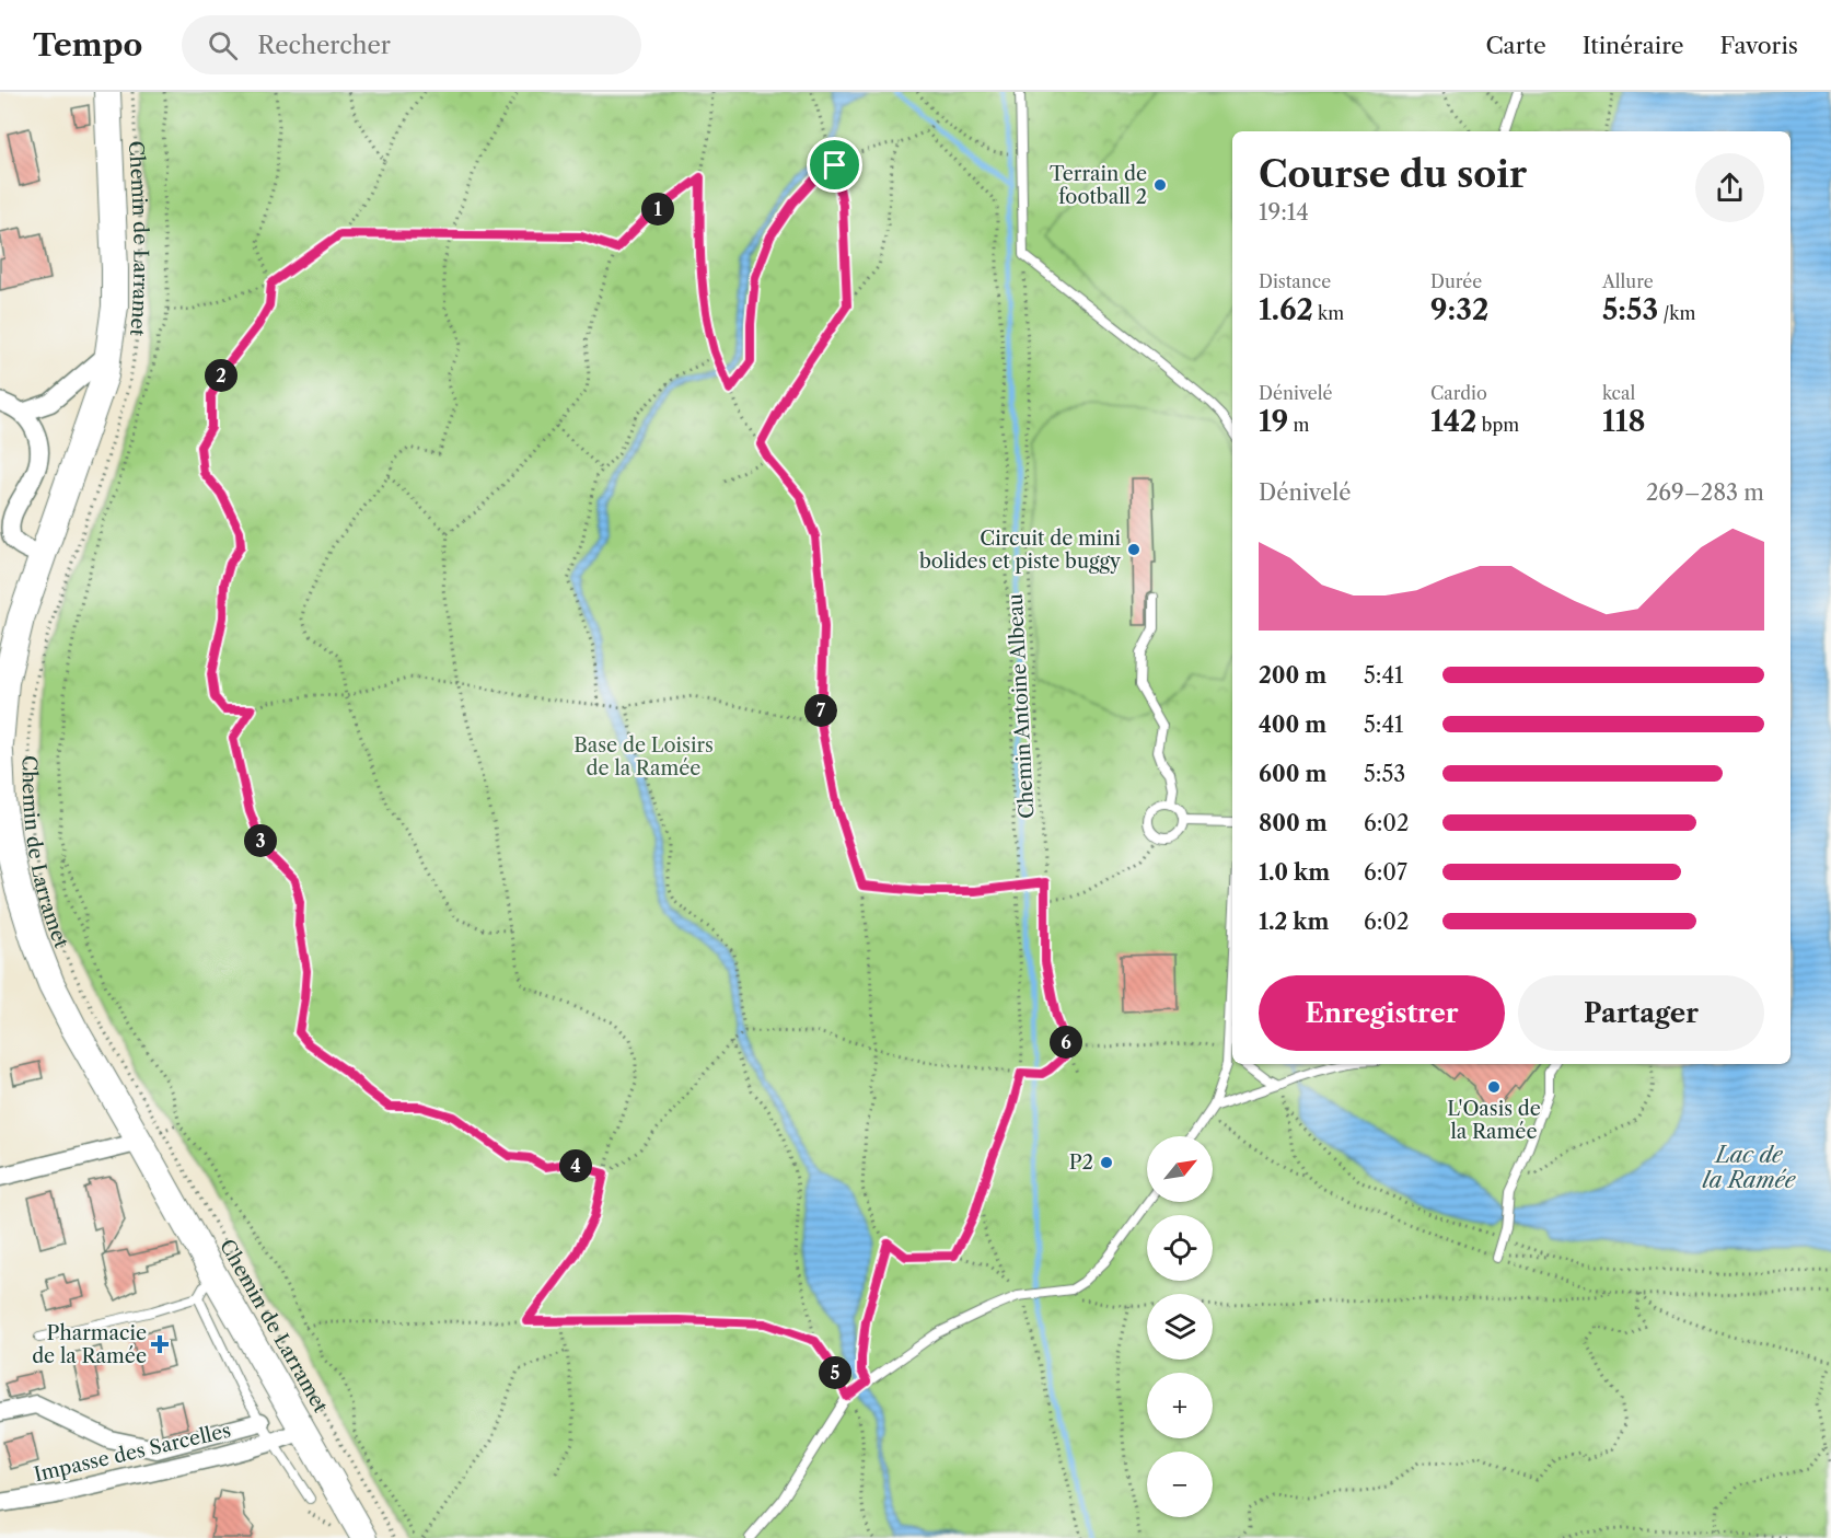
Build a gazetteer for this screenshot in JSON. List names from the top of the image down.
{
  "streets": {
    "main road": ["Chemin de Larramet"],
    "street": ["Impasse des Sarcelles"],
    "path": ["Chemin Antoine Albeau"]
  },
  "crossings": [
    ["Chemin de Larramet", "Impasse des Sarcelles"]
  ],
  "water": ["Lac de la Ramée"],
  "parks": ["Base de Loisirs de la Ramée"],
  "places": {
    "other": [
      "Terrain de football 2",
      "Circuit de mini bolides et piste buggy",
      "L'Oasis de la Ramée",
      "P2"
    ],
    "health": ["Pharmacie de la Ramée"]
  },
  "north": "top right",
  "page": {
    "header": "Tempo",
    "search": "Rechercher",
    "nav": ["Carte", "Itinéraire", "Favoris"],
    "heading": ["Course du soir", "19:14"],
    "pins": [
      "1",
      "2",
      "7",
      "3",
      "6",
      "4",
      "5"
    ],
    "stats": [
      ["Distance", "1.62 km"],
      ["Durée", "9:32"],
      ["Allure", "5:53 /km"],
      ["Dénivelé", "19 m"],
      ["Cardio", "142 bpm"],
      ["kcal", "118"]
    ],
    "chart": ["Dénivelé", "269–283 m"],
    "list": [
      {
        "name": "200 m",
        "note": "5:41"
      },
      {
        "name": "400 m",
        "note": "5:41"
      },
      {
        "name": "600 m",
        "note": "5:53"
      },
      {
        "name": "800 m",
        "note": "6:02"
      },
      {
        "name": "1.0 km",
        "note": "6:07"
      },
      {
        "name": "1.2 km",
        "note": "6:02"
      }
    ],
    "buttons": ["Enregistrer", "Partager"],
    "map_buttons": ["+", "−"]
  }
}
